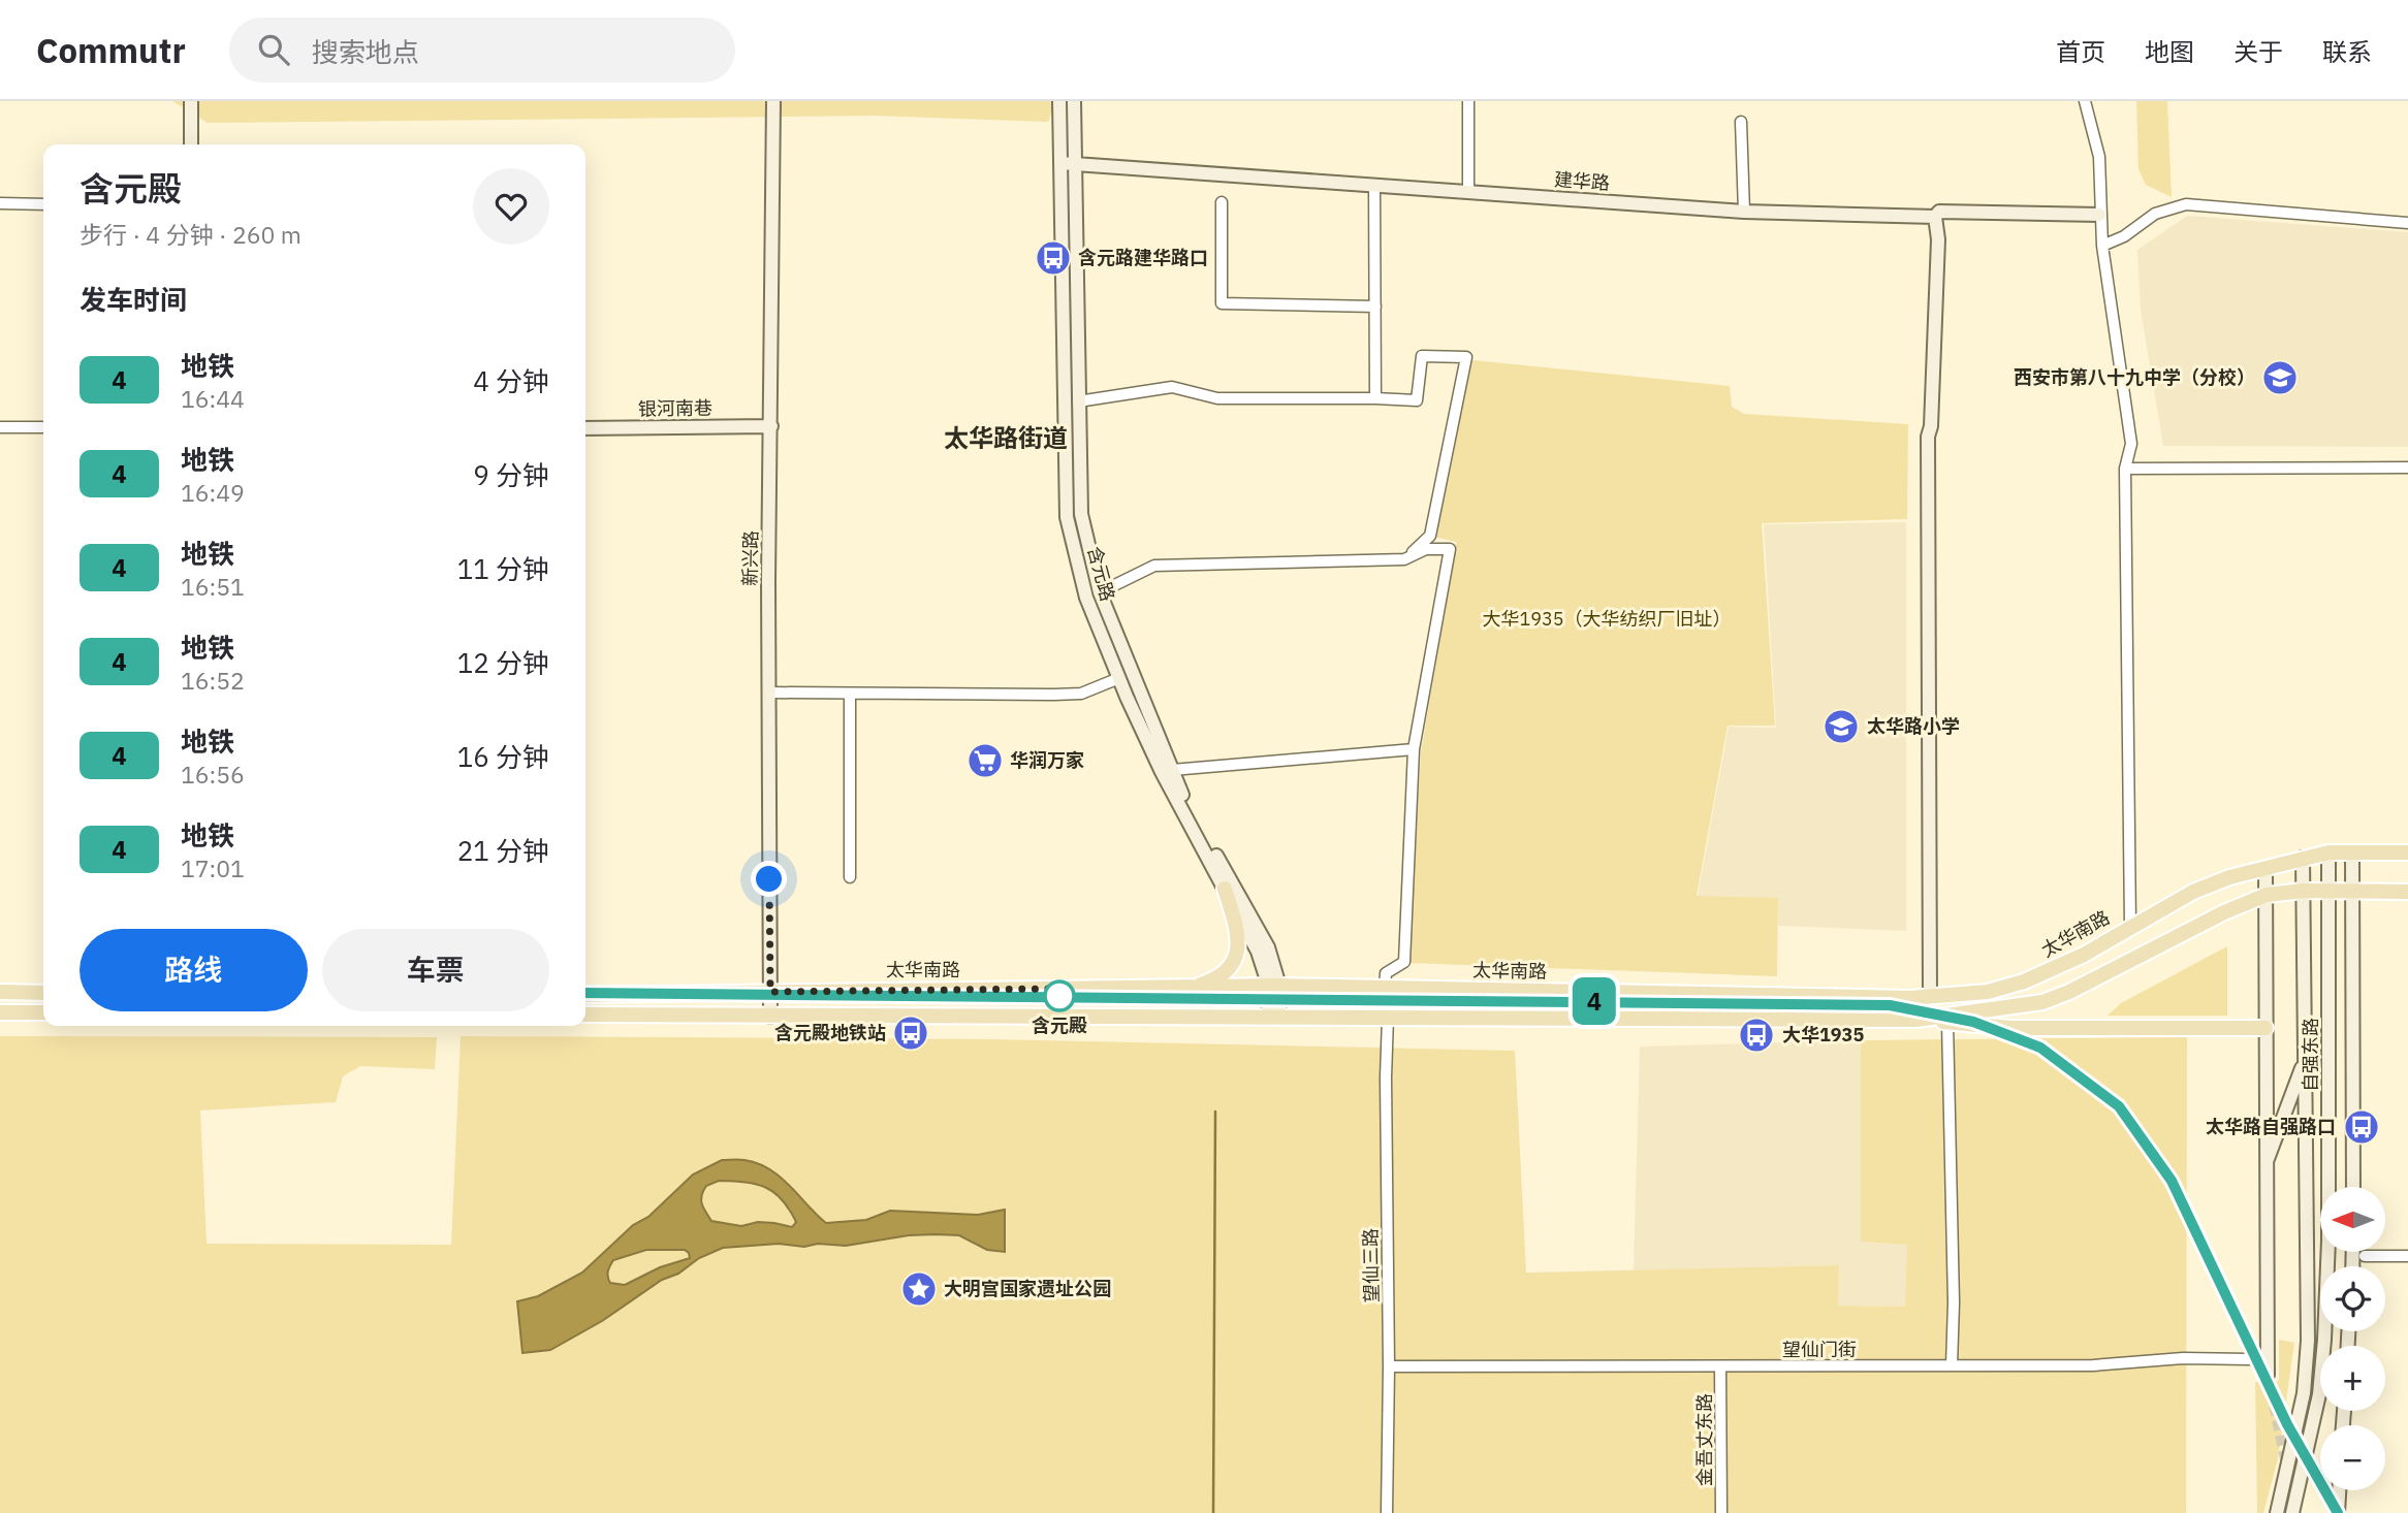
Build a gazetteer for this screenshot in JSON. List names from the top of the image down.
{
  "streets": {
    "main road": ["太华南路"],
    "street": [
      "建华路",
      "银河南巷",
      "新兴路",
      "含元路",
      "自强东路",
      "望仙三路",
      "望仙门街",
      "金吾丈东路"
    ]
  },
  "crossings": [
    ["建华路", "含元路"],
    ["银河南巷", "新兴路"],
    ["新兴路", "太华南路"],
    ["含元路", "太华南路"],
    ["太华南路", "自强东路"],
    ["望仙三路", "望仙门街"],
    ["望仙门街", "金吾丈东路"]
  ],
  "districts": ["太华路街道"],
  "parks": ["大华1935（大华纺织厂旧址）"],
  "places": {
    "bus stop": [
      "含元路建华路口",
      "含元殿地铁站",
      "大华1935",
      "太华路自强路口"
    ],
    "school or university": ["西安市第八十九中学（分校）", "太华路小学"],
    "supermarket": ["华润万家"],
    "other": ["含元殿"],
    "place": ["大明宫国家遗址公园"]
  },
  "lines": ["metro line 4"],
  "north": "left",
  "page": {
    "header": "Commutr",
    "search": "搜索地点",
    "nav": [
      "首页",
      "地图",
      "关于",
      "联系"
    ],
    "on_map": "4",
    "heading": [
      ["含元殿", "步行 · 4 分钟 · 260 m"],
      "发车时间"
    ],
    "list": [
      {
        "mark": "4",
        "name": "地铁",
        "note": "16:44",
        "value": "4 分钟"
      },
      {
        "mark": "4",
        "name": "地铁",
        "note": "16:49",
        "value": "9 分钟"
      },
      {
        "mark": "4",
        "name": "地铁",
        "note": "16:51",
        "value": "11 分钟"
      },
      {
        "mark": "4",
        "name": "地铁",
        "note": "16:52",
        "value": "12 分钟"
      },
      {
        "mark": "4",
        "name": "地铁",
        "note": "16:56",
        "value": "16 分钟"
      },
      {
        "mark": "4",
        "name": "地铁",
        "note": "17:01",
        "value": "21 分钟"
      }
    ],
    "buttons": ["路线", "车票"],
    "map_buttons": ["+", "−"]
  }
}
